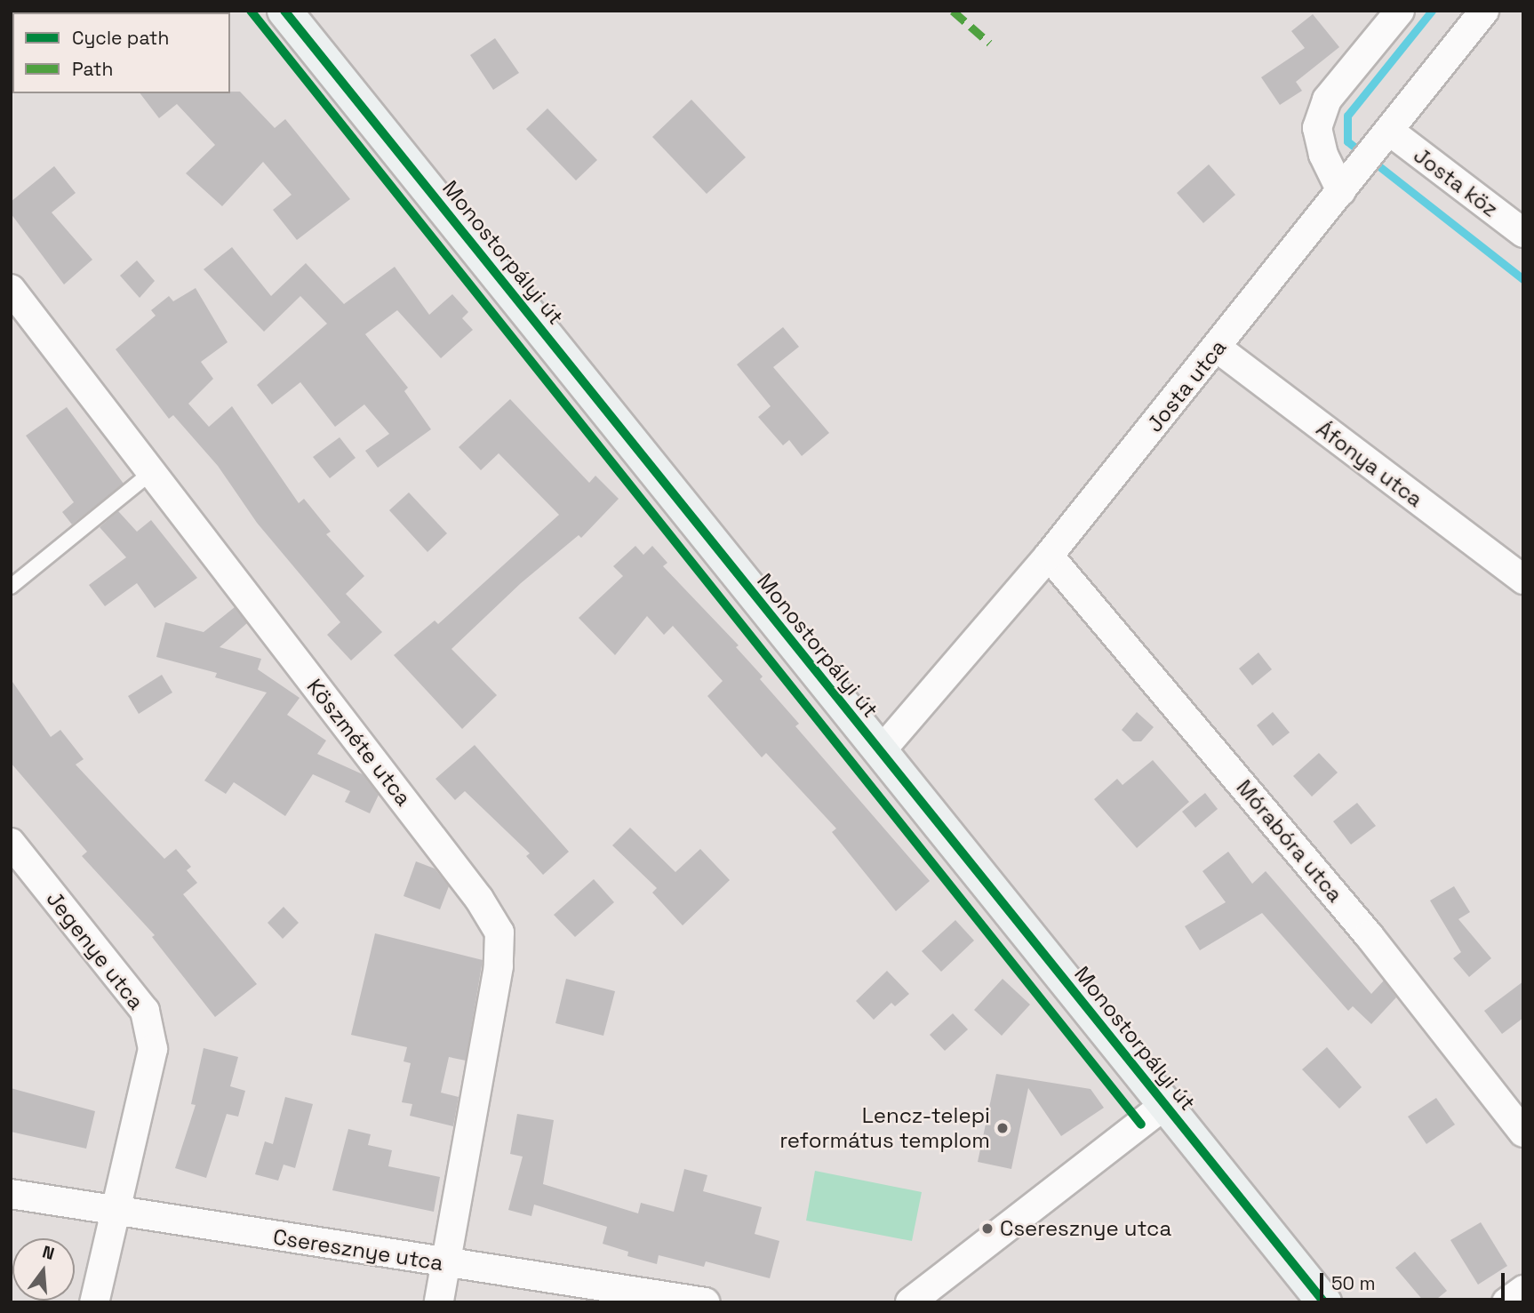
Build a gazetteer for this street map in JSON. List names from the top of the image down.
{
  "streets": {
    "street": [
      "Josta köz",
      "Monostorpályi út",
      "Josta utca",
      "Áfonya utca",
      "Köszméte utca",
      "Mórabóra utca",
      "Jegenye utca",
      "Cseresznye utca"
    ]
  },
  "crossings": [
    ["Josta köz", "Josta utca"],
    ["Monostorpályi út", "Josta utca"],
    ["Josta utca", "Áfonya utca"],
    ["Josta utca", "Mórabóra utca"],
    ["Köszméte utca", "Cseresznye utca"],
    ["Jegenye utca", "Cseresznye utca"]
  ],
  "places": ["Lencz-telepi református templom", "Cseresznye utca"],
  "legend": ["Cycle path", "Path"],
  "scale_bar": "50 m",
  "north": "top"
}
